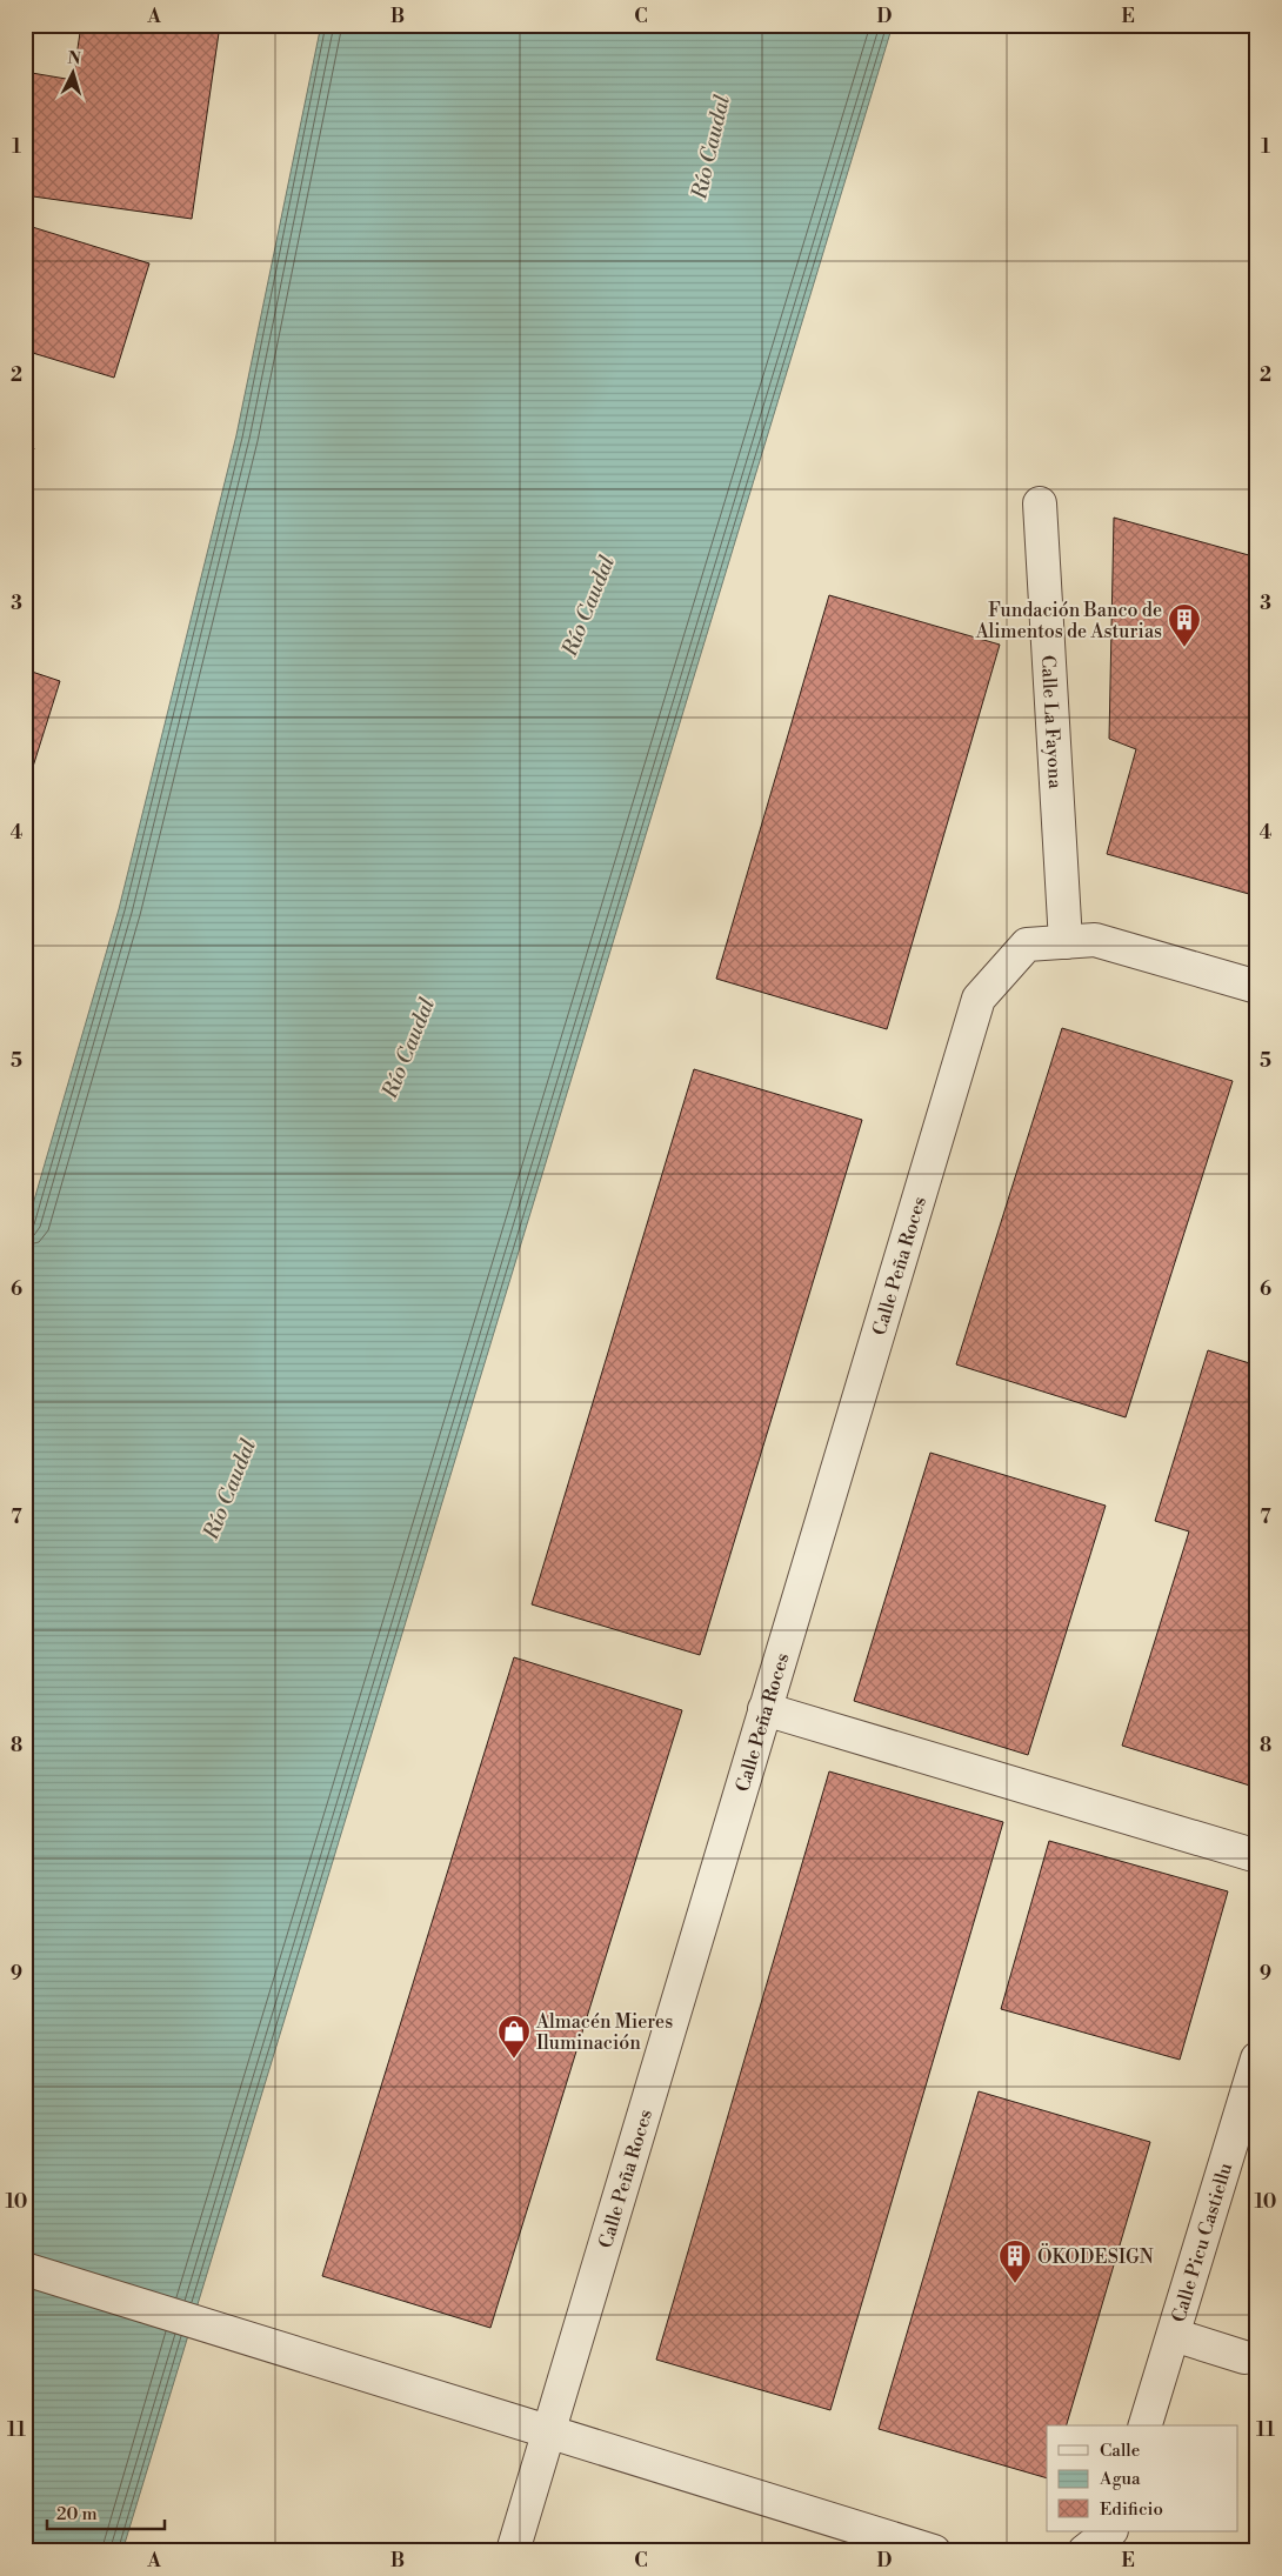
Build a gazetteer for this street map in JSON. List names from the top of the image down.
{
  "streets": {
    "lane": ["Calle La Fayona", "Calle Peña Roces", "Calle Picu Castiellu"]
  },
  "crossings": [
    ["Calle La Fayona", "Calle Peña Roces"]
  ],
  "water": ["Río Caudal"],
  "places": {
    "building": ["Fundación Banco de Alimentos de Asturias", "ÖKODESIGN"],
    "shop": ["Almacén Mieres Iluminación"]
  },
  "legend": ["Calle", "Agua", "Edificio"],
  "scale_bar": "20 m",
  "north": "top",
  "grid": {
    "columns": [
      "A",
      "B",
      "C",
      "D",
      "E"
    ],
    "rows": [
      "1",
      "2",
      "3",
      "4",
      "5",
      "6",
      "7",
      "8",
      "9",
      "10",
      "11"
    ]
  }
}
